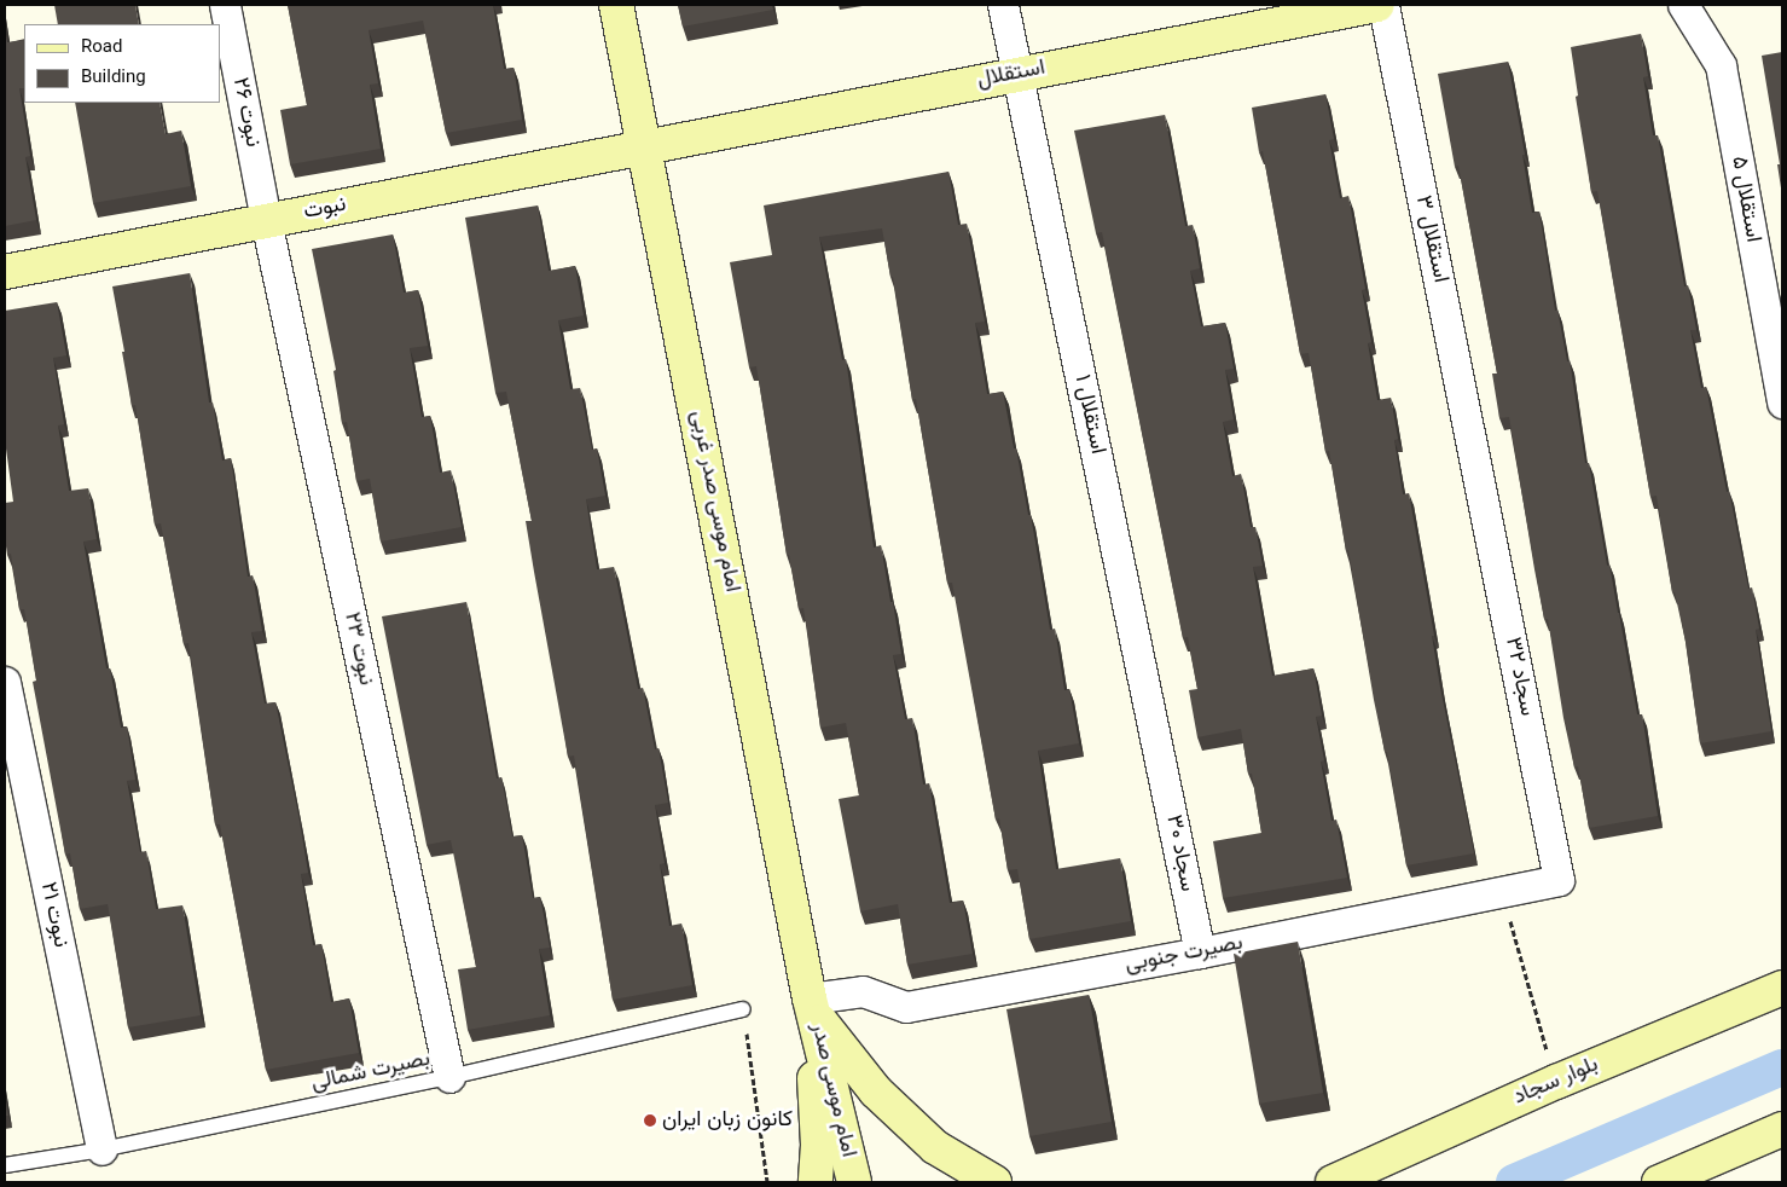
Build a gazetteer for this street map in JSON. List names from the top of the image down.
{
  "streets": {
    "street": [
      "استقلال",
      "نبوت ۲۶",
      "استقلال ۵",
      "نبوت",
      "استقلال ۳",
      "استقلال ۱",
      "امام موسی صدر غربی",
      "نبوت ۲۳",
      "سجاد ۳۲",
      "سجاد ۳۰",
      "نبوت ۲۱",
      "بصیرت جنوبی",
      "بلوار سجاد",
      "امام موسی صدر"
    ],
    "lane": ["بصیرت شمالی"]
  },
  "crossings": [
    ["استقلال", "نبوت"],
    ["استقلال", "استقلال ۱"],
    ["استقلال", "امام موسی صدر غربی"],
    ["نبوت ۲۶", "نبوت"],
    ["نبوت ۲۶", "نبوت ۲۳"],
    ["نبوت", "امام موسی صدر غربی"],
    ["نبوت", "نبوت ۲۳"],
    ["استقلال ۳", "سجاد ۳۲"],
    ["استقلال ۱", "سجاد ۳۰"],
    ["امام موسی صدر غربی", "بصیرت جنوبی"],
    ["امام موسی صدر غربی", "امام موسی صدر"],
    ["نبوت ۲۳", "بصیرت شمالی"],
    ["سجاد ۳۲", "بصیرت جنوبی"],
    ["سجاد ۳۰", "بصیرت جنوبی"],
    ["نبوت ۲۱", "بصیرت شمالی"],
    ["بصیرت جنوبی", "امام موسی صدر"]
  ],
  "places": ["کانون زبان ایران"],
  "legend": ["Road", "Building"]
}
